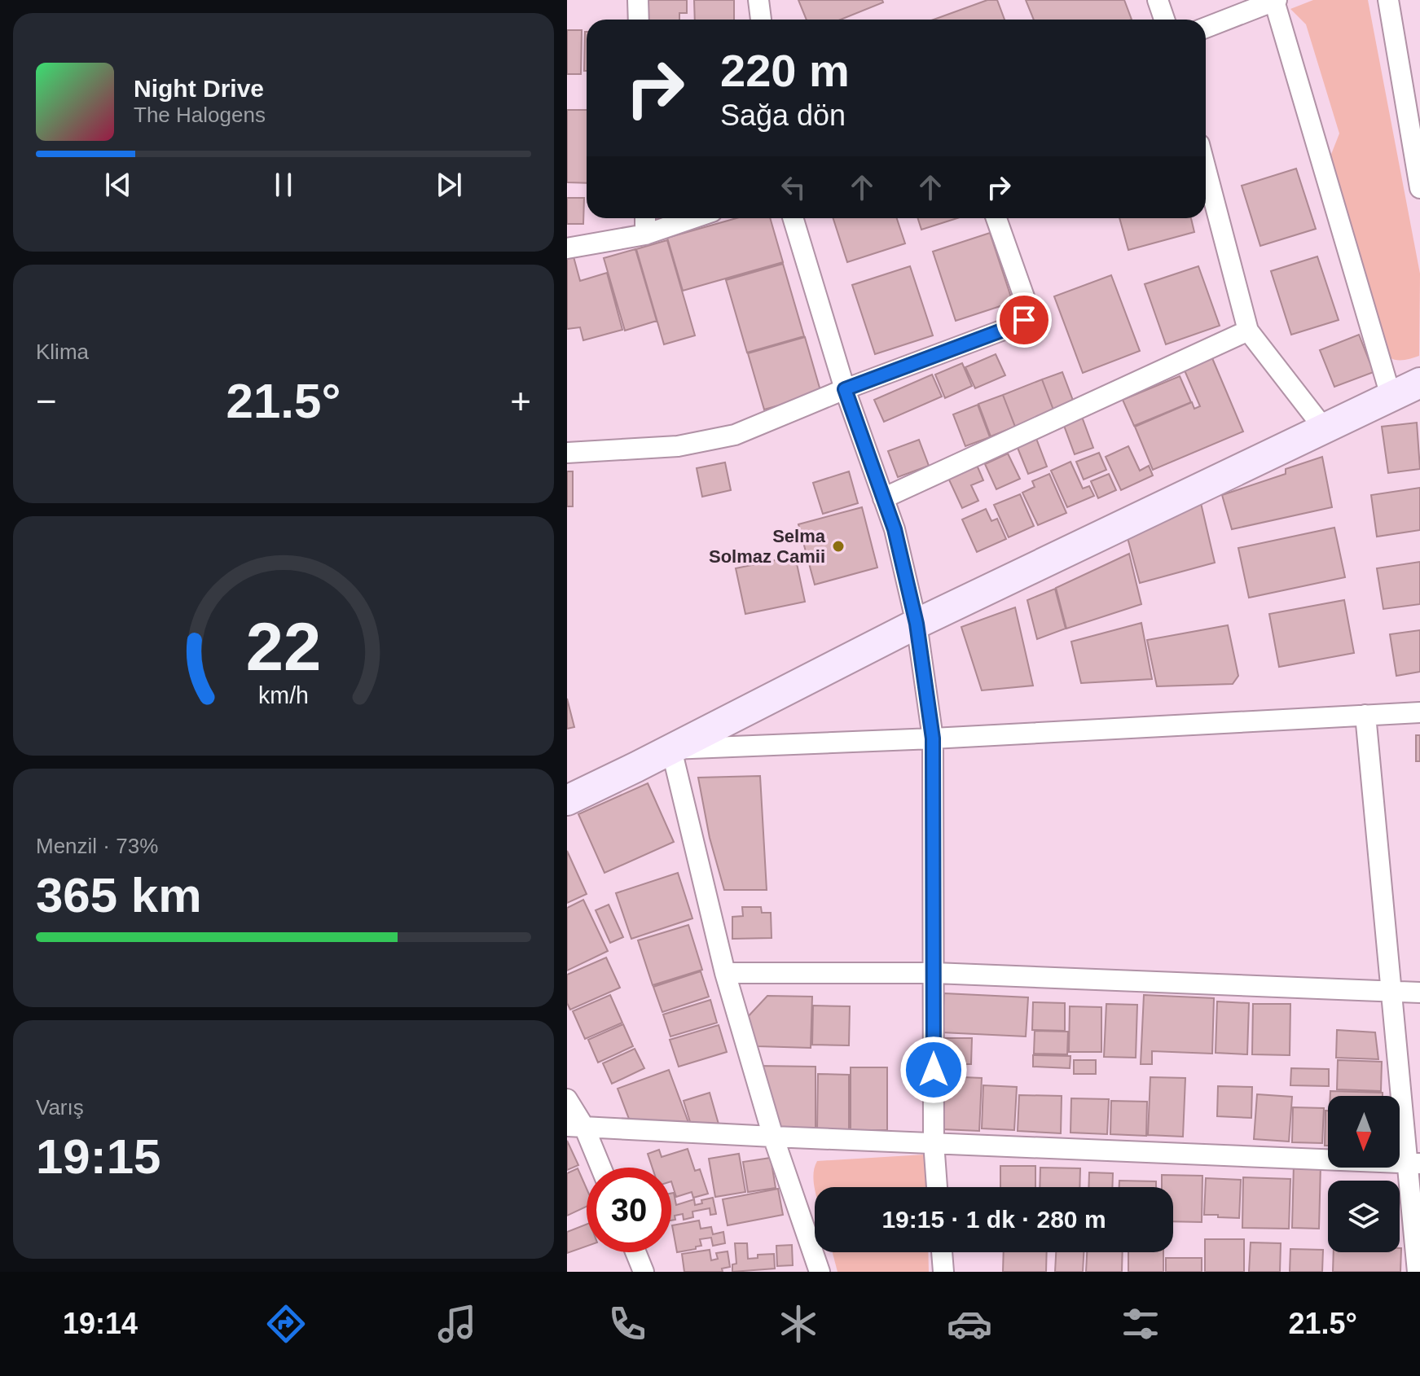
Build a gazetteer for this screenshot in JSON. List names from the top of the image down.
{
  "places": ["Selma Solmaz Camii"],
  "north": "bottom",
  "page": {
    "turn": ["220 m", "Sağa dön"],
    "song": ["Night Drive", "The Halogens"],
    "tile": [
      "Klima",
      ["Menzil · 73%", "365 km"],
      ["Varış", "19:15"]
    ],
    "heat": ["−", "21.5°", "+"],
    "limit": "30",
    "trip": "19:15 · 1 dk · 280 m",
    "tabs": ["19:14", "21.5°"],
    "gauge": ["22", "km/h"]
  }
}
